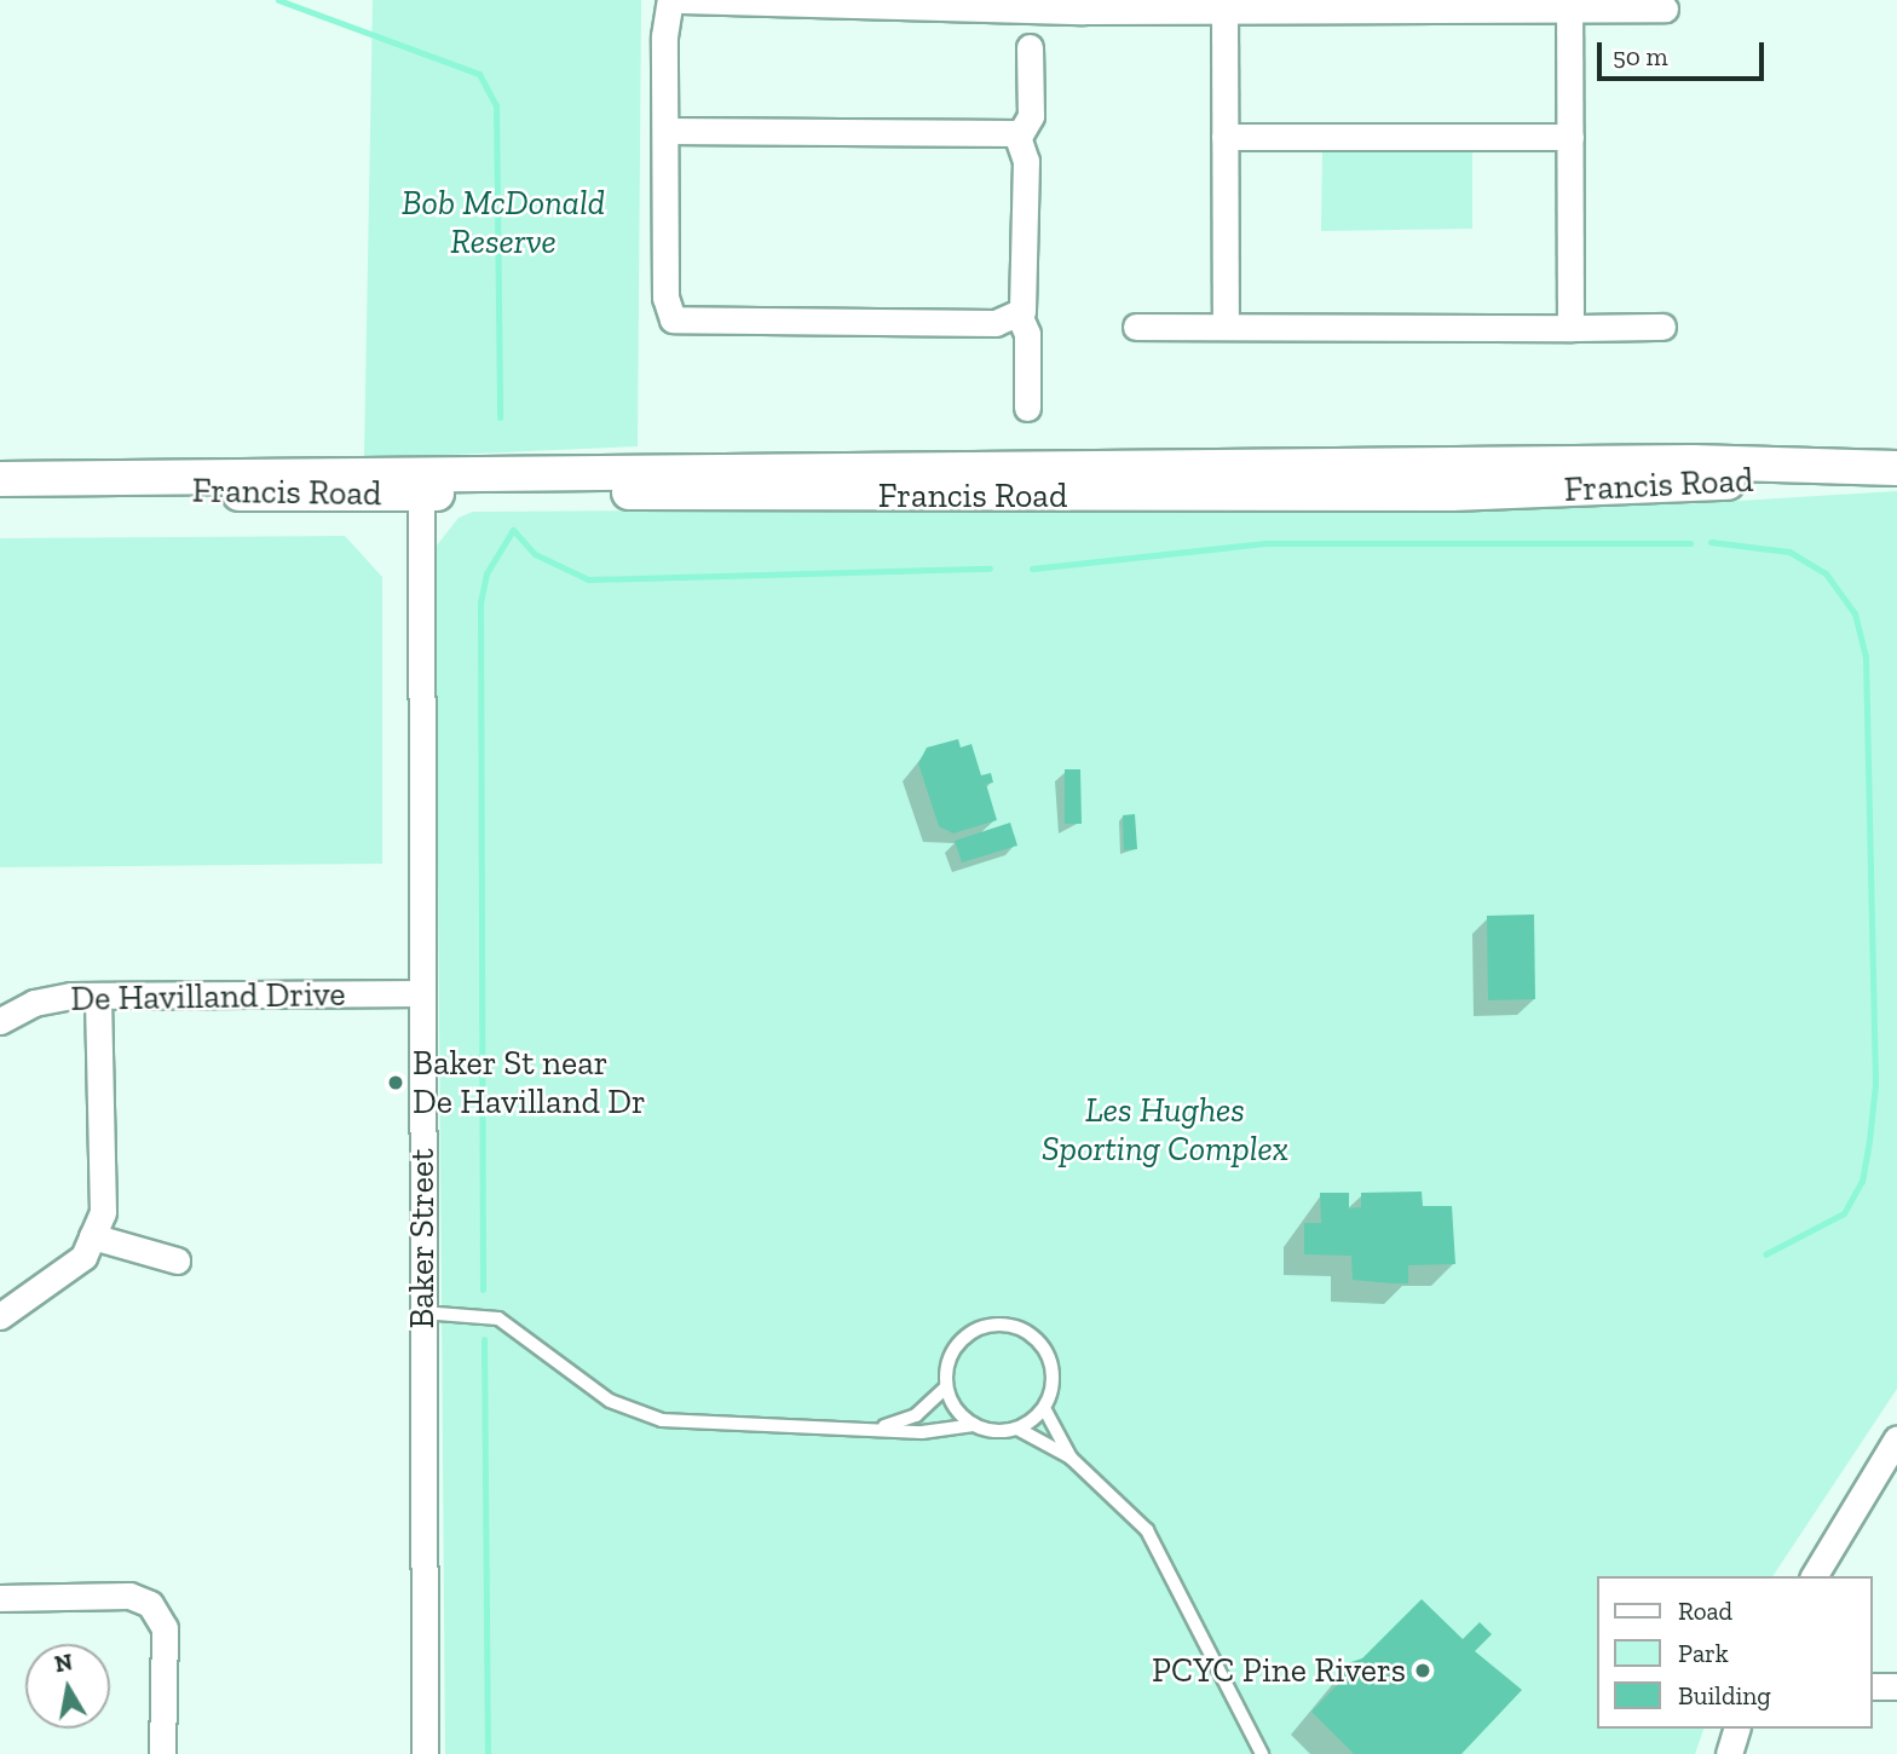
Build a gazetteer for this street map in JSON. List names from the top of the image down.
{
  "streets": {
    "main road": ["Francis Road"],
    "street": ["De Havilland Drive", "Baker Street"]
  },
  "crossings": [
    ["Francis Road", "Baker Street"],
    ["De Havilland Drive", "Baker Street"]
  ],
  "parks": ["Bob McDonald Reserve", "Les Hughes Sporting Complex"],
  "places": ["Baker St near De Havilland Dr", "PCYC Pine Rivers"],
  "legend": ["Road", "Park", "Building"],
  "scale_bar": "50 m",
  "north": "top"
}
